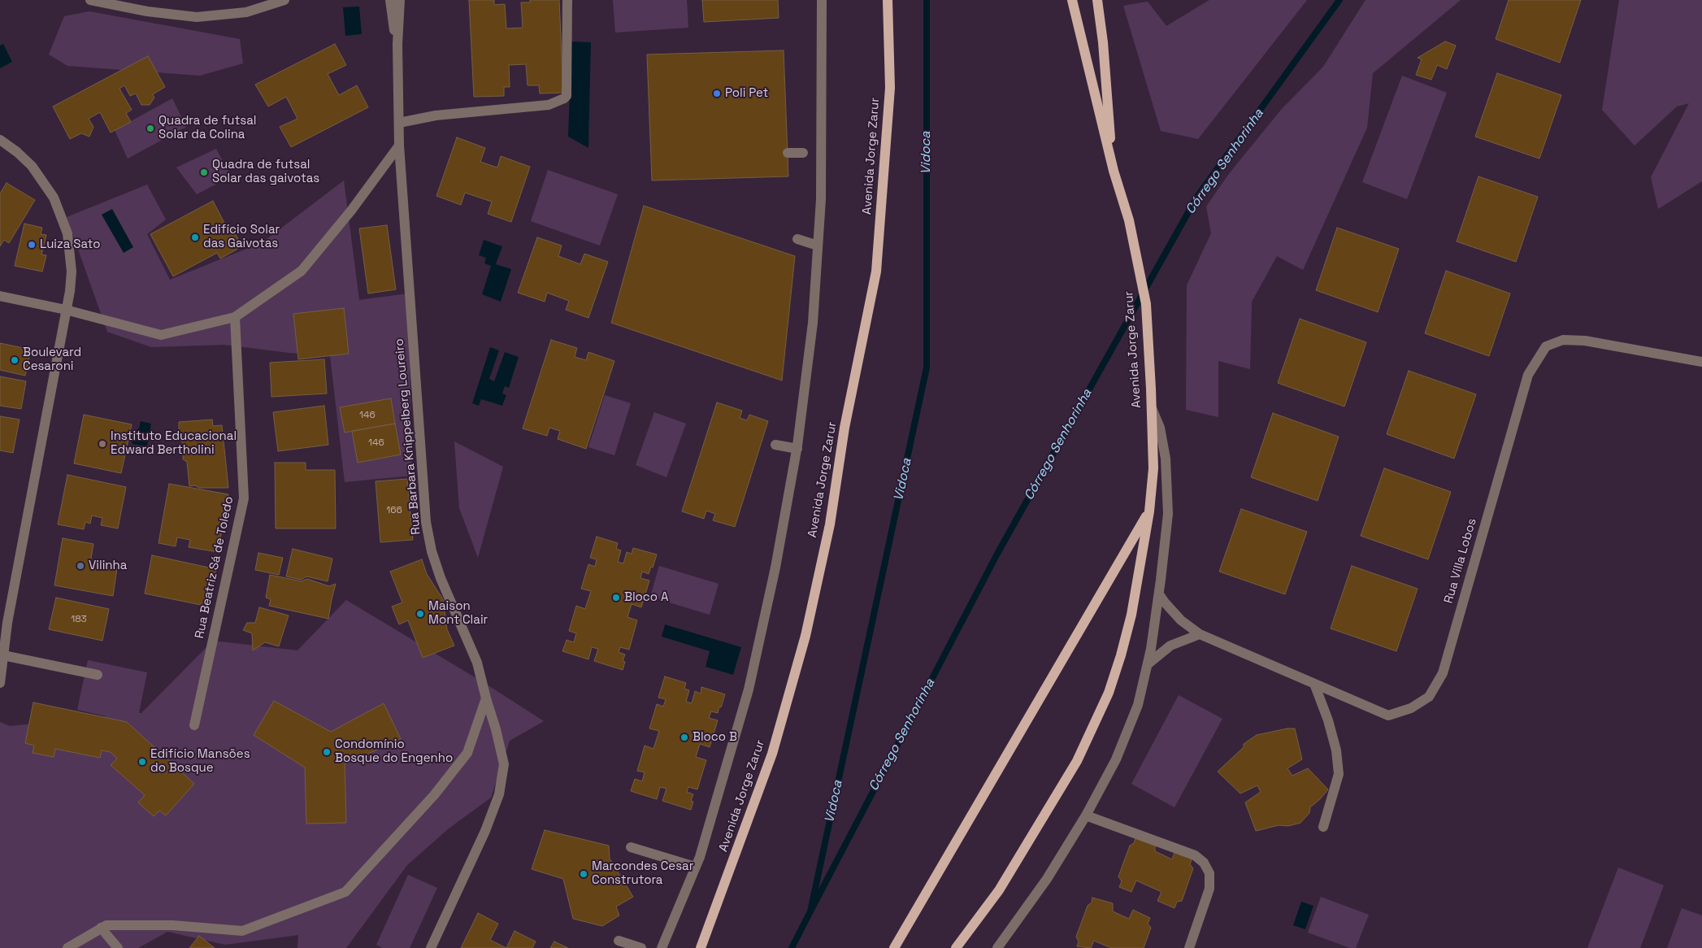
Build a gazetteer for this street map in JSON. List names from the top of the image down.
{
  "streets": {
    "main road": ["Avenida Jorge Zarur"],
    "street": ["Rua Barbara Knippelberg Loureiro", "Rua Villa Lobos", "Rua Beatriz Sá de Toledo"]
  },
  "water": ["Vidoca", "Córrego Senhorinha"],
  "places": [
    "Poli Pet",
    "Quadra de futsal Solar da Colina",
    "Quadra de futsal Solar das gaivotas",
    "Edifício Solar das Gaivotas",
    "Luiza Sato",
    "Boulevard Cesaroni",
    "Instituto Educacional Edward Bertholini",
    "Vilinha",
    "Bloco A",
    "Maison Mont Clair",
    "Bloco B",
    "Condomínio Bosque do Engenho",
    "Edifício Mansões do Bosque",
    "Marcondes Cesar Construtora"
  ],
  "house_numbers": [
    "146",
    "146",
    "166",
    "183"
  ]
}
